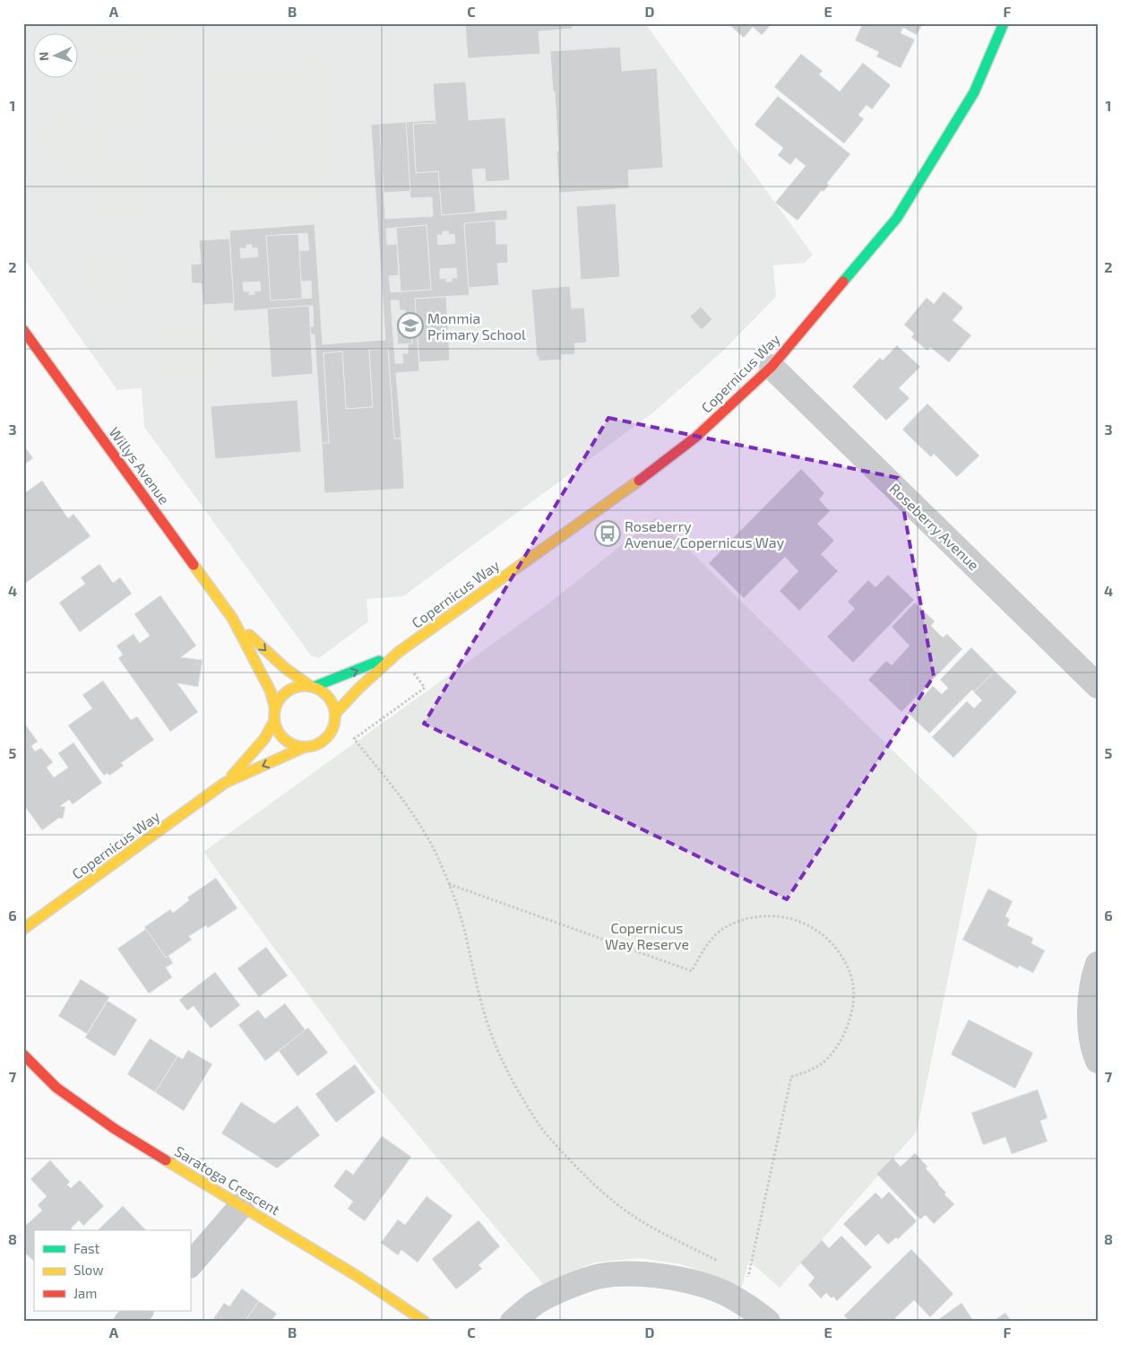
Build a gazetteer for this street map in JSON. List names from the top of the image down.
{
  "streets": {
    "street": [
      "Copernicus Way",
      "Willys Avenue",
      "Roseberry Avenue",
      "Saratoga Crescent"
    ]
  },
  "crossings": [
    ["Copernicus Way", "Willys Avenue"],
    ["Copernicus Way", "Roseberry Avenue"]
  ],
  "parks": ["Copernicus Way Reserve"],
  "places": {
    "school or university": ["Monmia Primary School"],
    "bus stop": ["Roseberry Avenue/Copernicus Way"]
  },
  "legend": ["Fast", "Slow", "Jam"],
  "north": "left",
  "grid": {
    "columns": [
      "A",
      "B",
      "C",
      "D",
      "E",
      "F"
    ],
    "rows": [
      "1",
      "2",
      "3",
      "4",
      "5",
      "6",
      "7",
      "8"
    ]
  }
}
